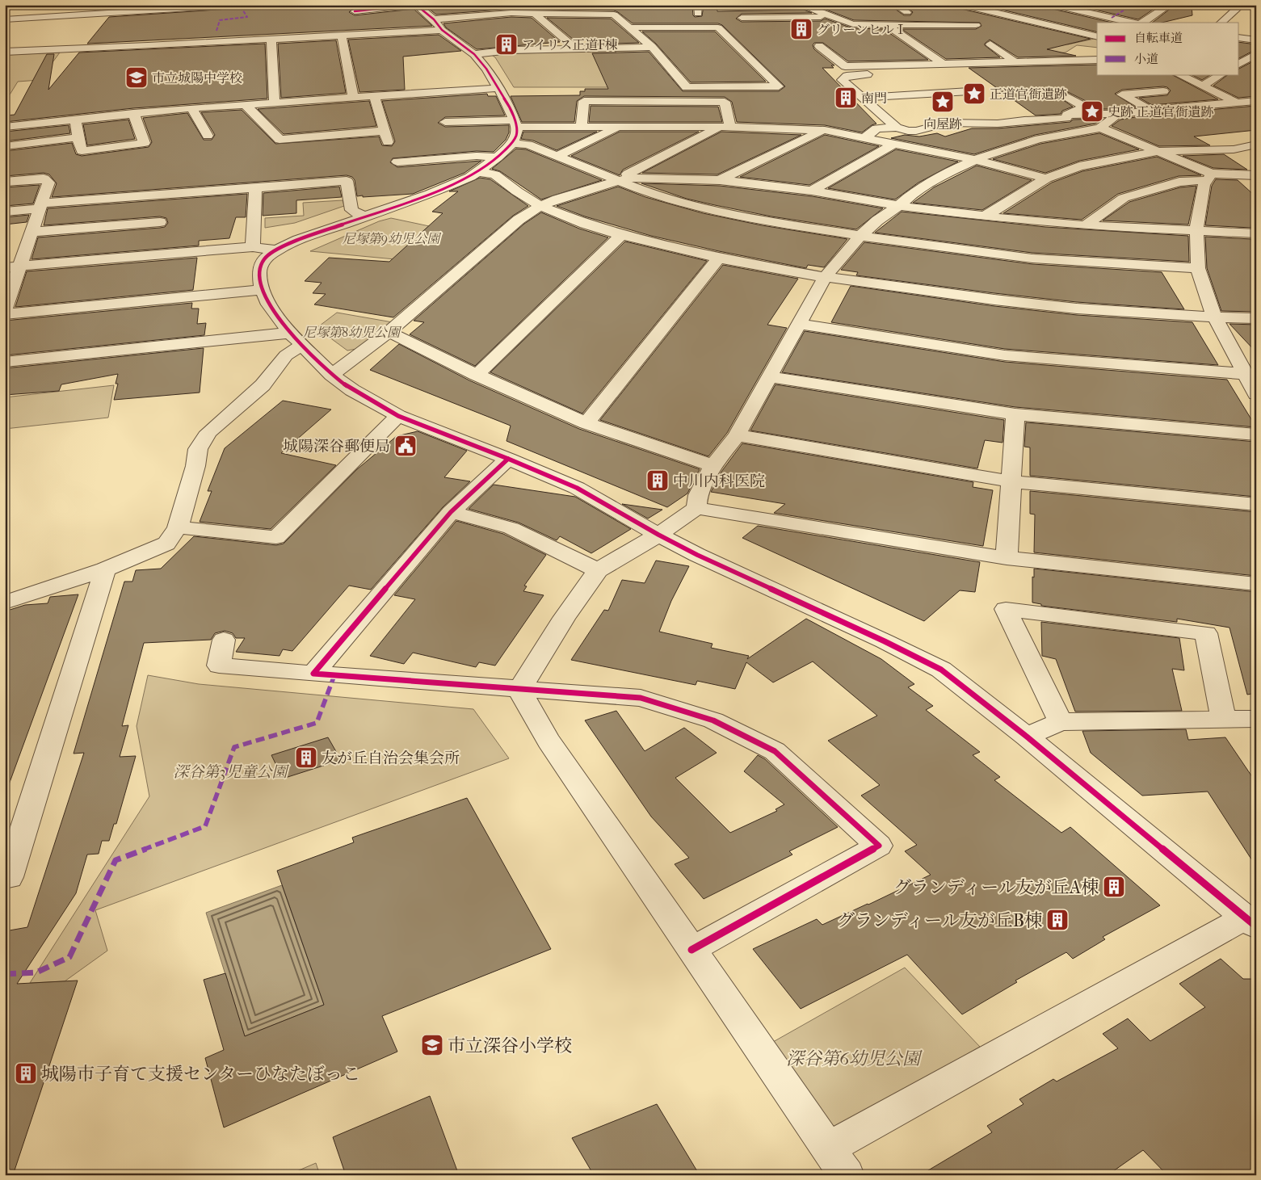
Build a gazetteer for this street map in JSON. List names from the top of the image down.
{
  "parks": [
    "尼塚第9幼児公園",
    "尼塚第8幼児公園",
    "深谷第3児童公園",
    "深谷第6幼児公園"
  ],
  "places": {
    "building": [
      "グリーンヒルⅠ",
      "アイリス正道F棟",
      "南門",
      "中川内科医院",
      "友が丘自治会集会所",
      "グランディール友が丘A棟",
      "グランディール友が丘B棟",
      "城陽市子育て支援センターひなたぼっこ"
    ],
    "school or university": ["市立城陽中学校", "市立深谷小学校"],
    "place": ["正道官衙遺跡", "向屋跡", "史跡 正道官衙遺跡"],
    "public building": ["城陽深谷郵便局"]
  },
  "legend": ["自転車道", "小道"]
}
